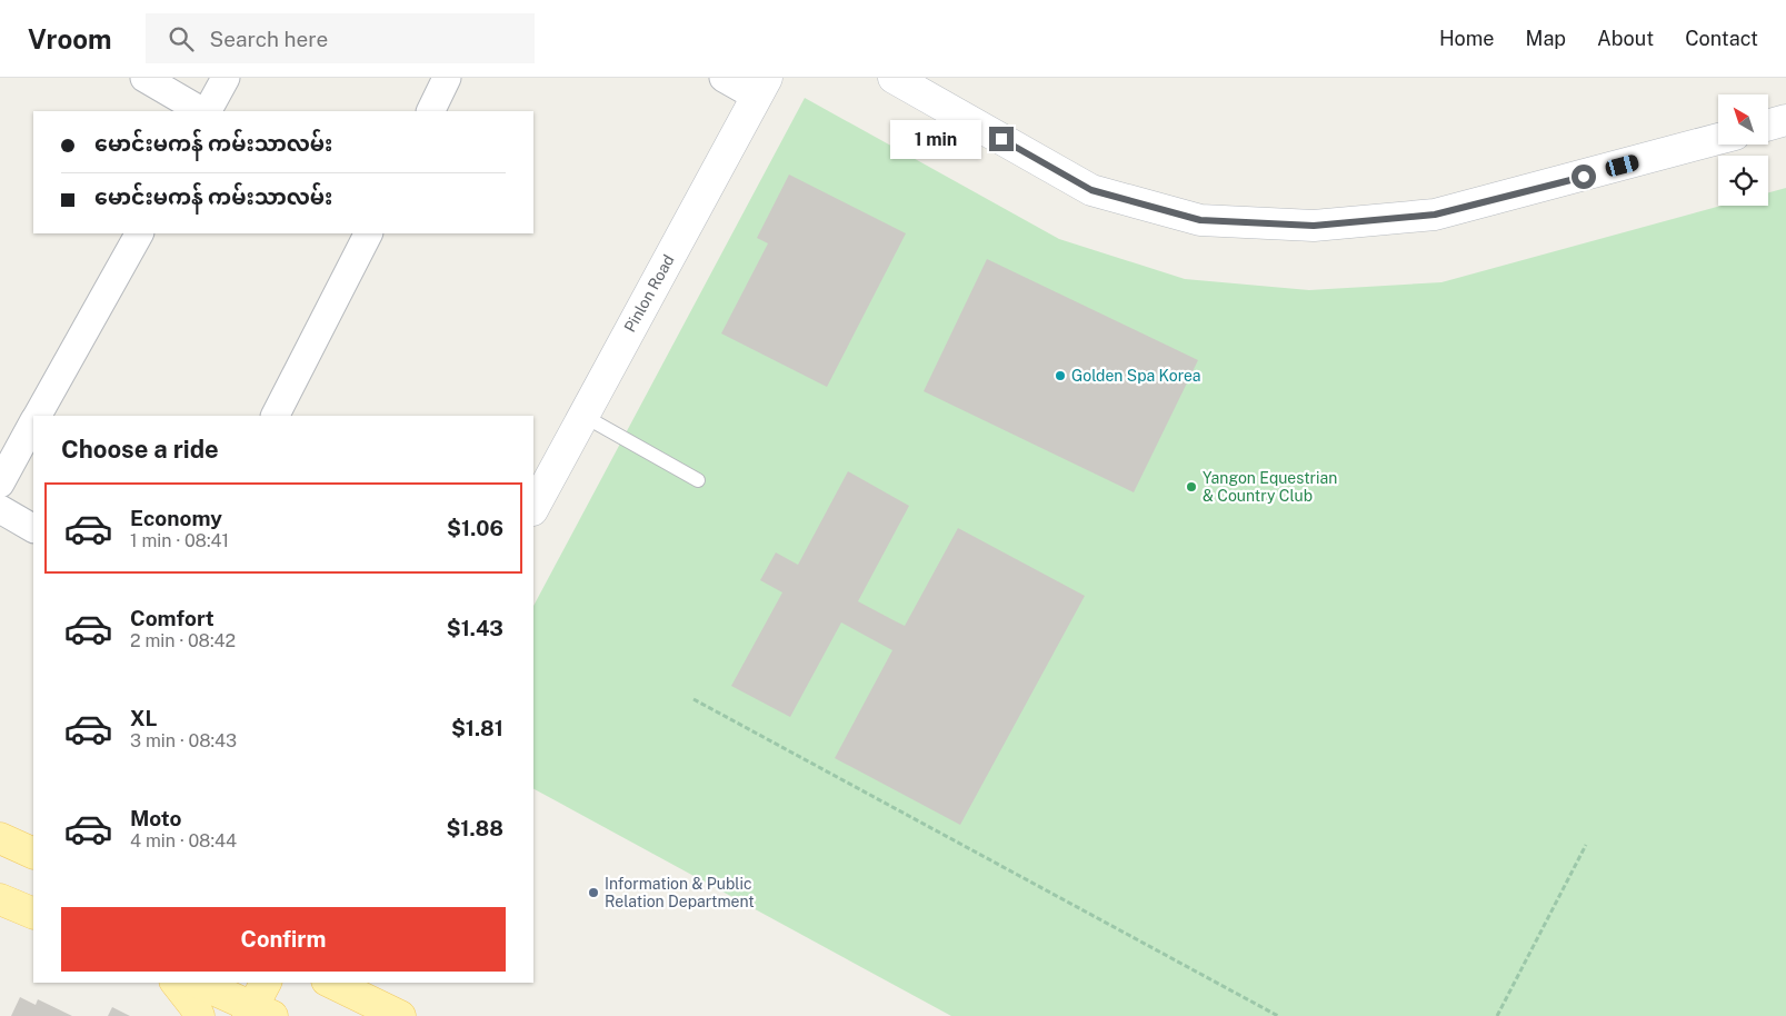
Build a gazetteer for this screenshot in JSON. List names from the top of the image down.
{
  "streets": {
    "main road": ["Pinlon Road"]
  },
  "places": ["Golden Spa Korea", "Yangon Equestrian & Country Club", "Information & Public Relation Department"],
  "north": "top left",
  "page": {
    "header": "Vroom",
    "search": "Search here",
    "nav": [
      "Home",
      "Map",
      "About",
      "Contact"
    ],
    "banner": ["မောင်းမကန် ကမ်းသာလမ်း", "မောင်းမကန် ကမ်းသာလမ်း"],
    "bubble": "1 min",
    "heading": "Choose a ride",
    "list": [
      {
        "name": "Economy",
        "note": "1 min · 08:41",
        "value": "$1.06"
      },
      {
        "name": "Comfort",
        "note": "2 min · 08:42",
        "value": "$1.43"
      },
      {
        "name": "XL",
        "note": "3 min · 08:43",
        "value": "$1.81"
      },
      {
        "name": "Moto",
        "note": "4 min · 08:44",
        "value": "$1.88"
      }
    ],
    "buttons": "Confirm"
  }
}
